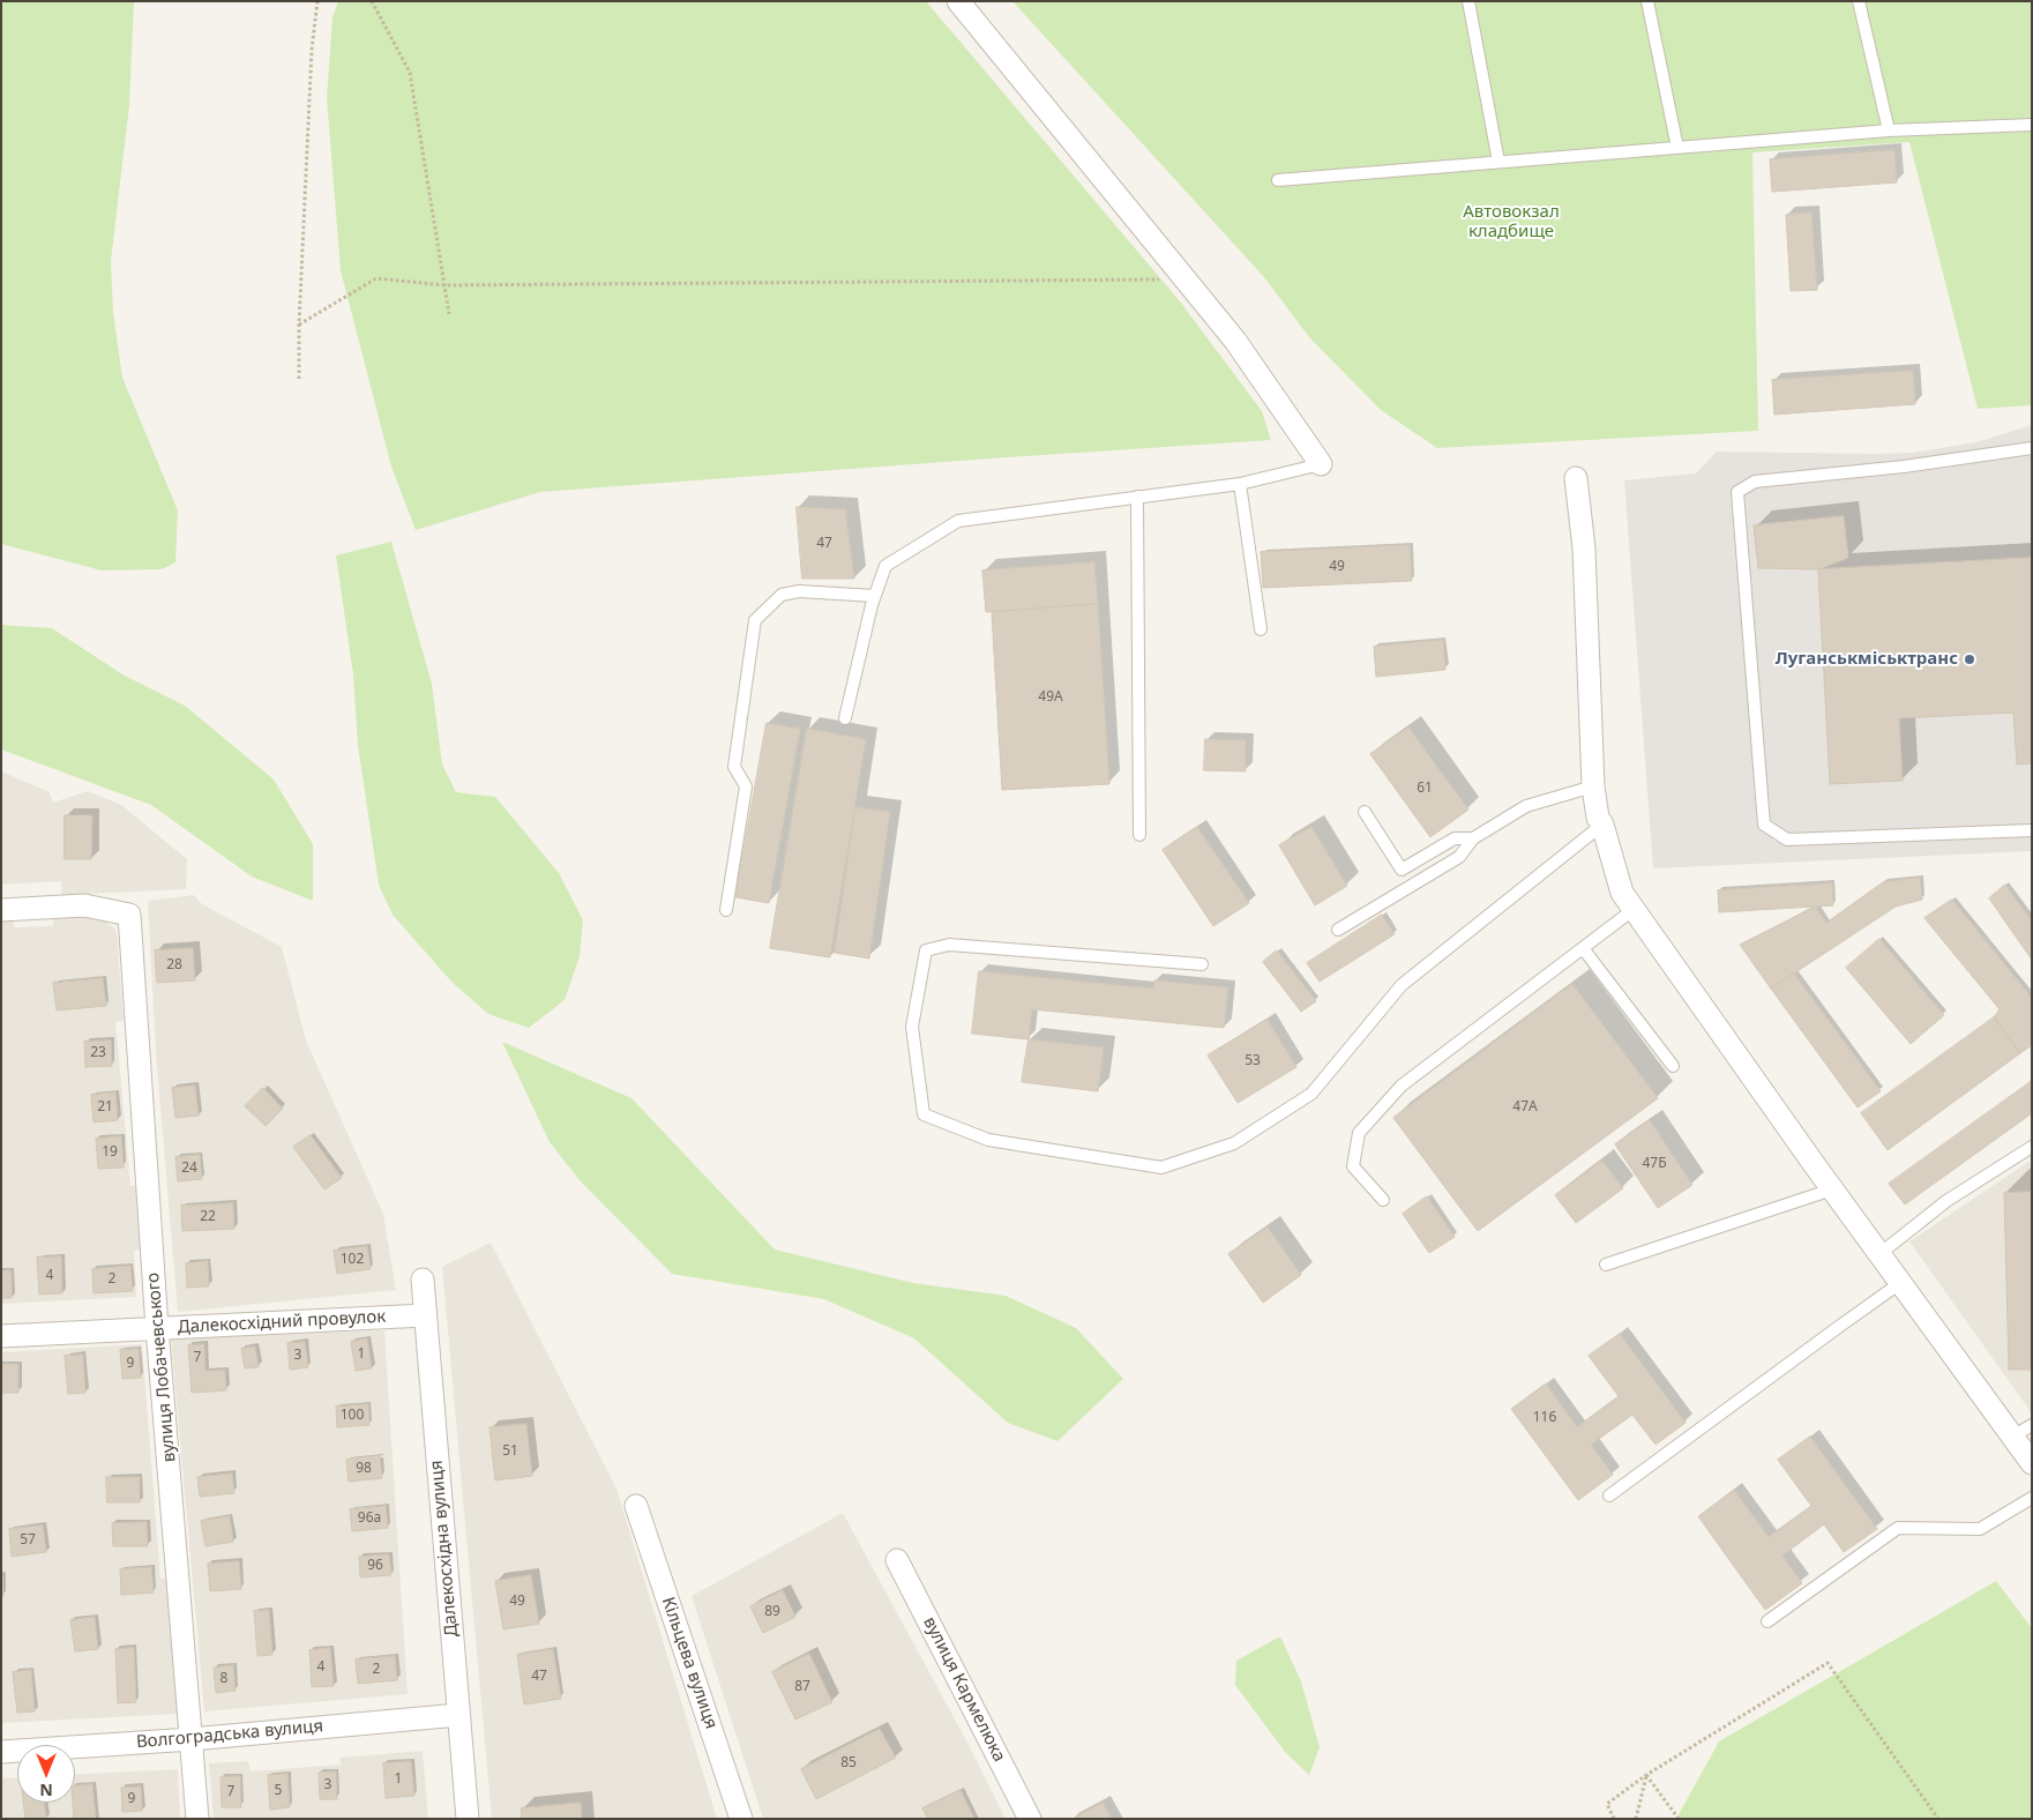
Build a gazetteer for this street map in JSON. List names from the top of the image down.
{
  "streets": {
    "street": [
      "Далекосхідний провулок",
      "вулиця Лобачевського",
      "Далекосхідна вулиця",
      "Кільцева вулиця",
      "вулиця Кармелюка",
      "Волгоградська вулиця"
    ]
  },
  "crossings": [
    ["Далекосхідний провулок", "вулиця Лобачевського"],
    ["Далекосхідний провулок", "Далекосхідна вулиця"],
    ["вулиця Лобачевського", "Волгоградська вулиця"],
    ["Далекосхідна вулиця", "Волгоградська вулиця"]
  ],
  "parks": ["Автовокзал кладбище"],
  "places": ["Луганськміськтранс"],
  "house_numbers": [
    "47",
    "49",
    "49А",
    "61",
    "28",
    "23",
    "53",
    "21",
    "47А",
    "19",
    "47Б",
    "24",
    "22",
    "102",
    "4",
    "2",
    "1",
    "3",
    "7",
    "9",
    "100",
    "116",
    "51",
    "98",
    "96а",
    "57",
    "96",
    "49",
    "89",
    "4",
    "2",
    "47",
    "8",
    "87",
    "85",
    "1",
    "3",
    "5",
    "7",
    "9"
  ],
  "north": "bottom"
}
